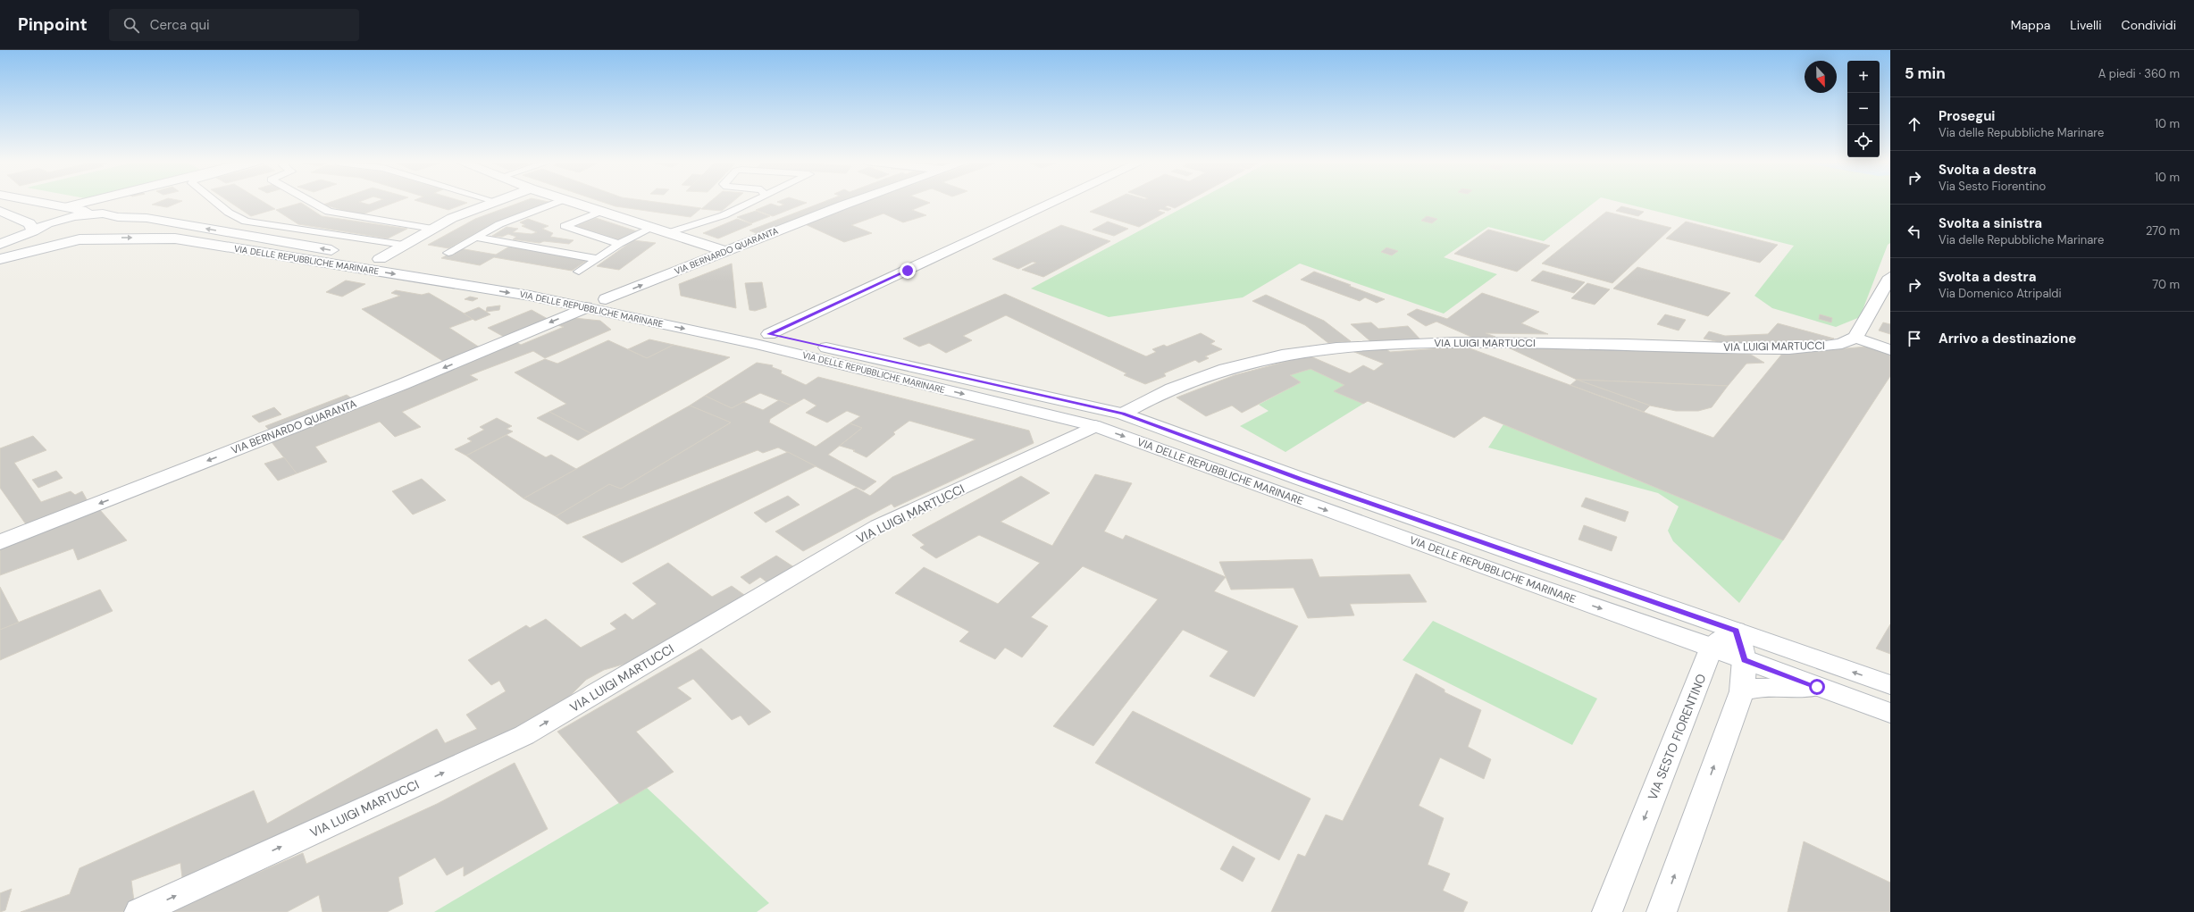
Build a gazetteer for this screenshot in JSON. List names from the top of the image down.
{
  "streets": {
    "street": [
      "VIA BERNARDO QUARANTA",
      "VIA DELLE REPUBBLICHE MARINARE",
      "VIA LUIGI MARTUCCI",
      "VIA SESTO FIORENTINO"
    ]
  },
  "crossings": [
    ["VIA BERNARDO QUARANTA", "VIA DELLE REPUBBLICHE MARINARE"],
    ["VIA DELLE REPUBBLICHE MARINARE", "VIA LUIGI MARTUCCI"],
    ["VIA DELLE REPUBBLICHE MARINARE", "VIA SESTO FIORENTINO"]
  ],
  "one_way": ["VIA LUIGI MARTUCCI"],
  "north": "bottom",
  "page": {
    "header": "Pinpoint",
    "search": "Cerca qui",
    "nav": ["Mappa", "Livelli", "Condividi"],
    "heading": ["5 min", "A piedi · 360 m"],
    "map_buttons": ["+", "−"],
    "list": [
      ["Prosegui", "Via delle Repubbliche Marinare", "10 m"],
      ["Svolta a destra", "Via Sesto Fiorentino", "10 m"],
      ["Svolta a sinistra", "Via delle Repubbliche Marinare", "270 m"],
      ["Svolta a destra", "Via Domenico Atripaldi", "70 m"],
      "Arrivo a destinazione"
    ]
  }
}
